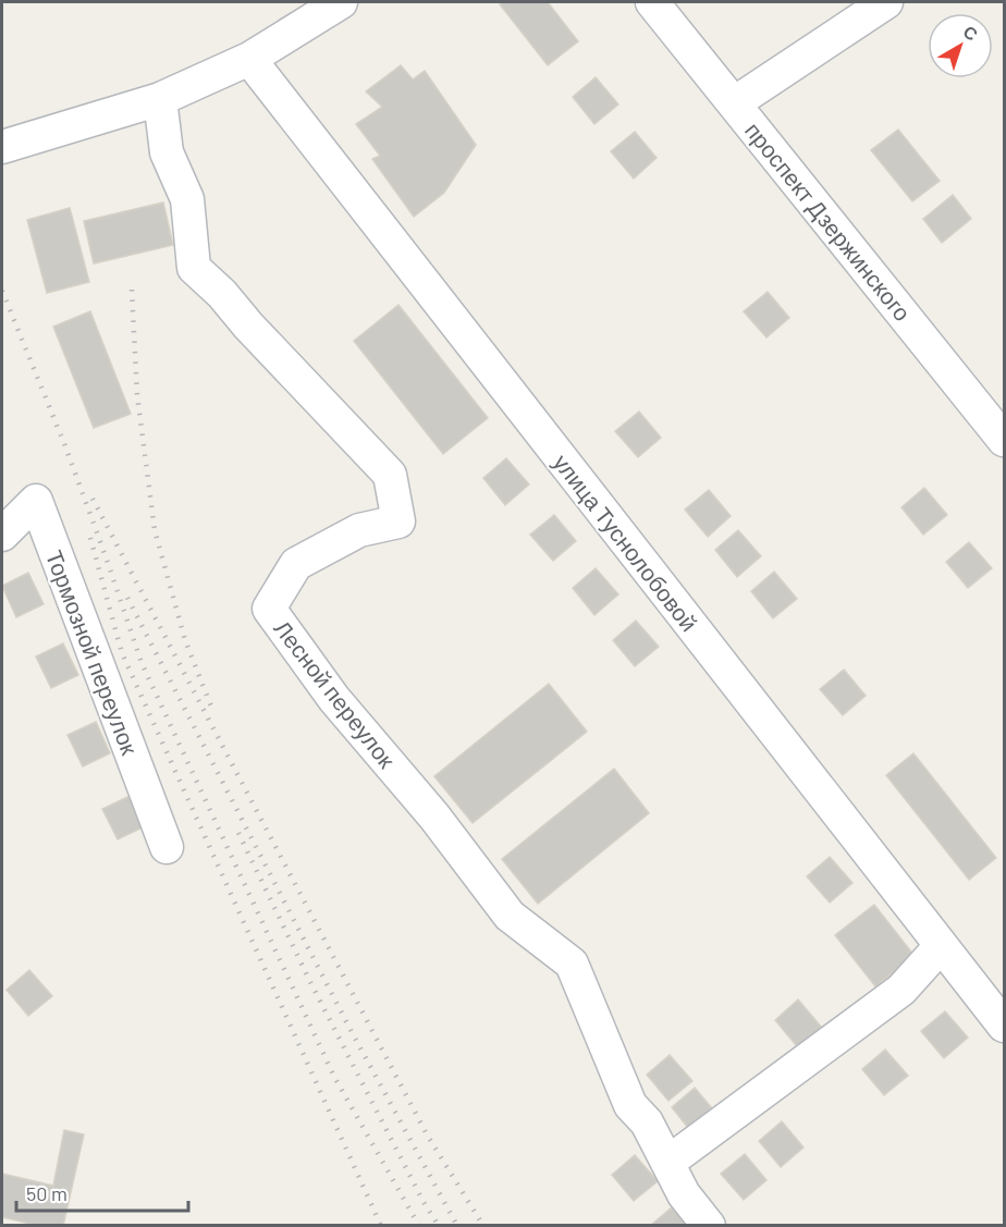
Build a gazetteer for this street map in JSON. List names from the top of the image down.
{
  "streets": {
    "street": [
      "проспект Дзержинского",
      "улица Туснолобовой",
      "Тормозной переулок",
      "Лесной переулок"
    ]
  },
  "scale_bar": "50 m",
  "north": "top right"
}
